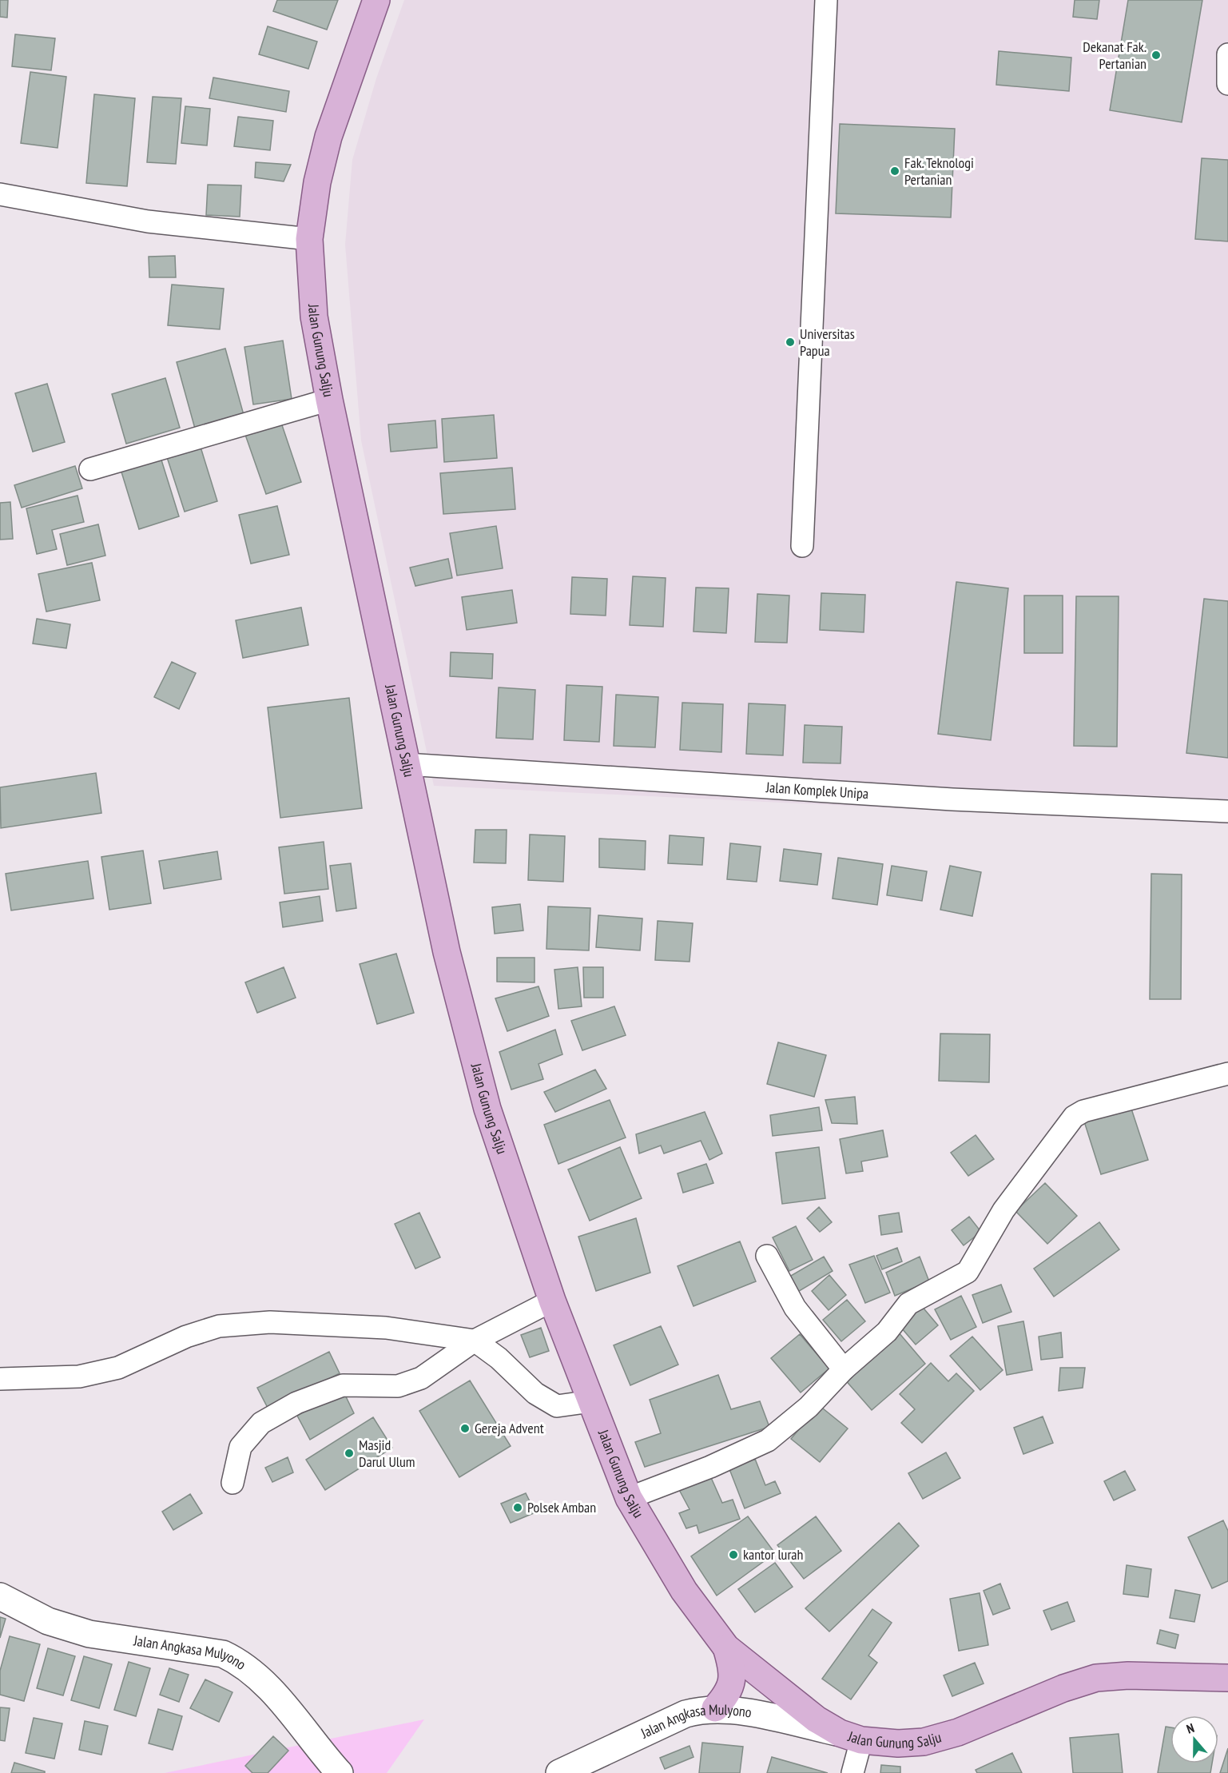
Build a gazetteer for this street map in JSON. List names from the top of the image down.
{
  "streets": {
    "main road": ["Jalan Gunung Salju", "Jalan Angkasa Mulyono"],
    "street": ["Jalan Komplek Unipa"]
  },
  "crossings": [
    ["Jalan Gunung Salju", "Jalan Komplek Unipa"],
    ["Jalan Gunung Salju", "Jalan Angkasa Mulyono"]
  ],
  "places": [
    "Dekanat Fak. Pertanian",
    "Fak. Teknologi Pertanian",
    "Universitas Papua",
    "Gereja Advent",
    "Masjid Darul Ulum",
    "Polsek Amban",
    "kantor lurah"
  ],
  "north": "top"
}
